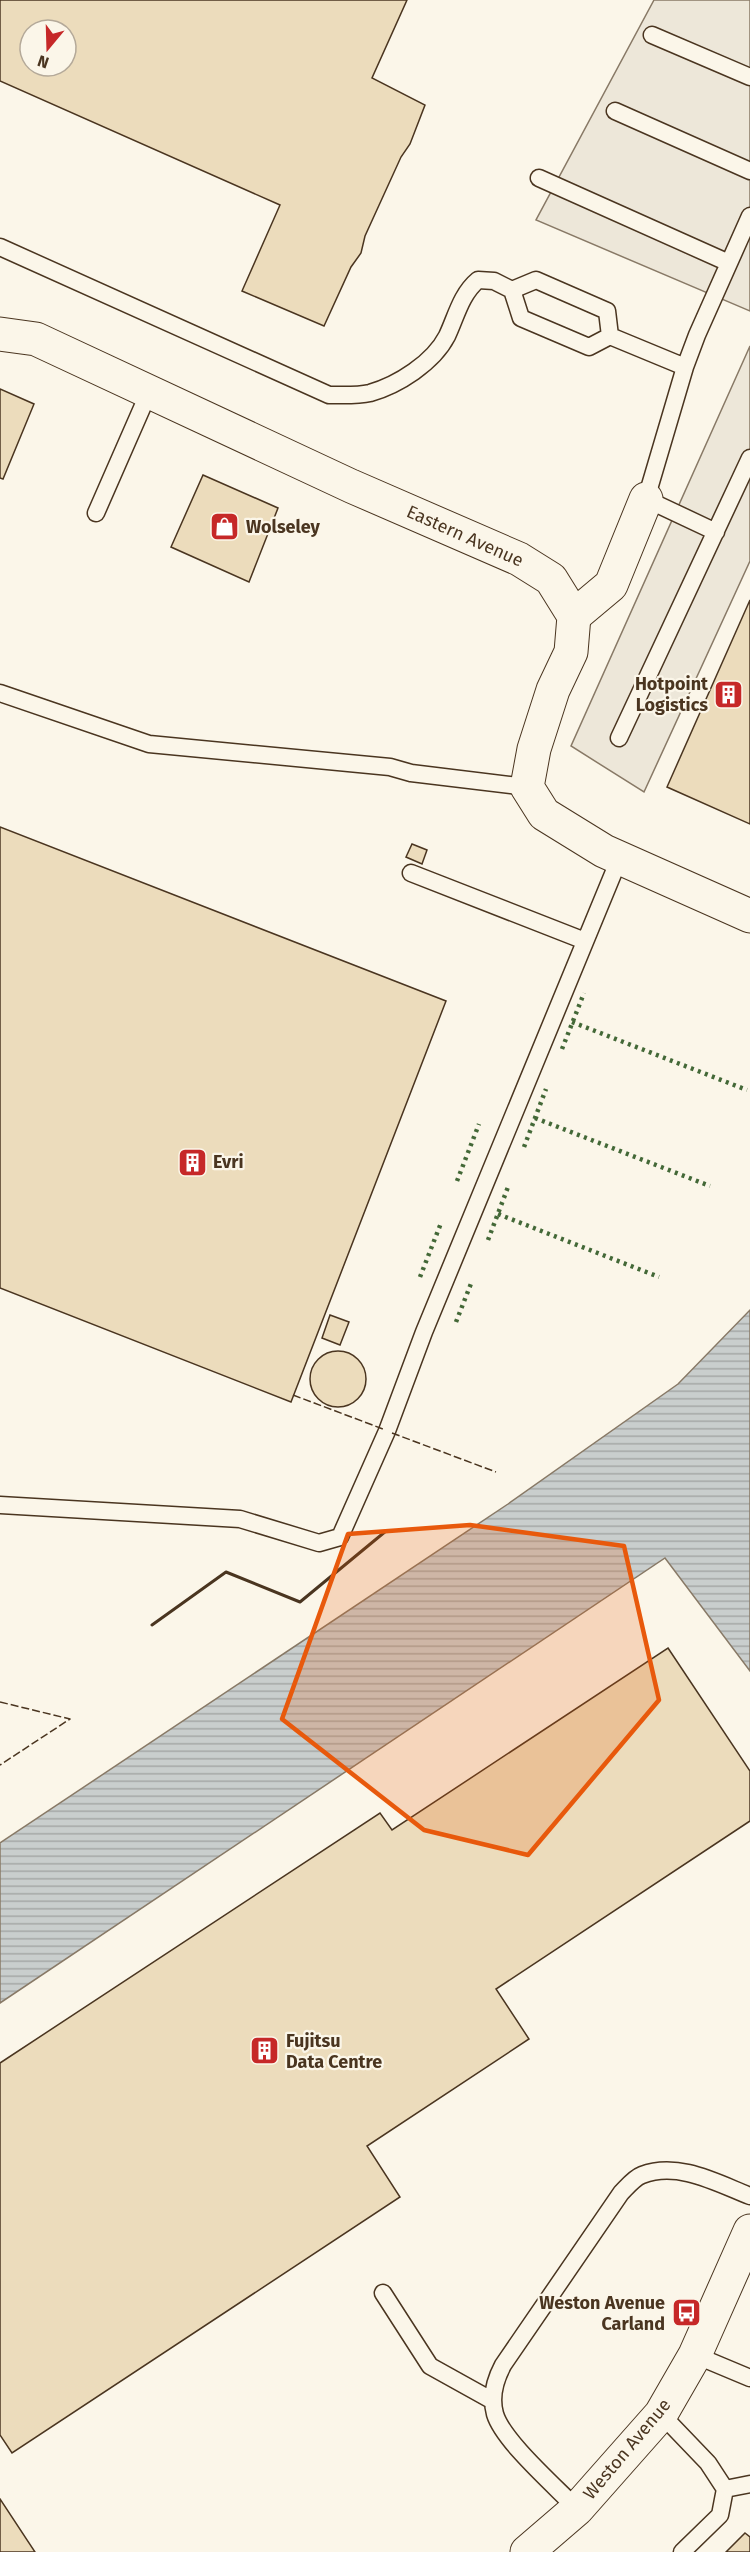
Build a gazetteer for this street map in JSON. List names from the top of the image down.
{
  "streets": {
    "street": ["Eastern Avenue", "Weston Avenue"]
  },
  "places": {
    "shop": ["Wolseley"],
    "building": ["Hotpoint Logistics", "Evri", "Fujitsu Data Centre"],
    "bus stop": ["Weston Avenue Carland"]
  },
  "north": "bottom"
}
